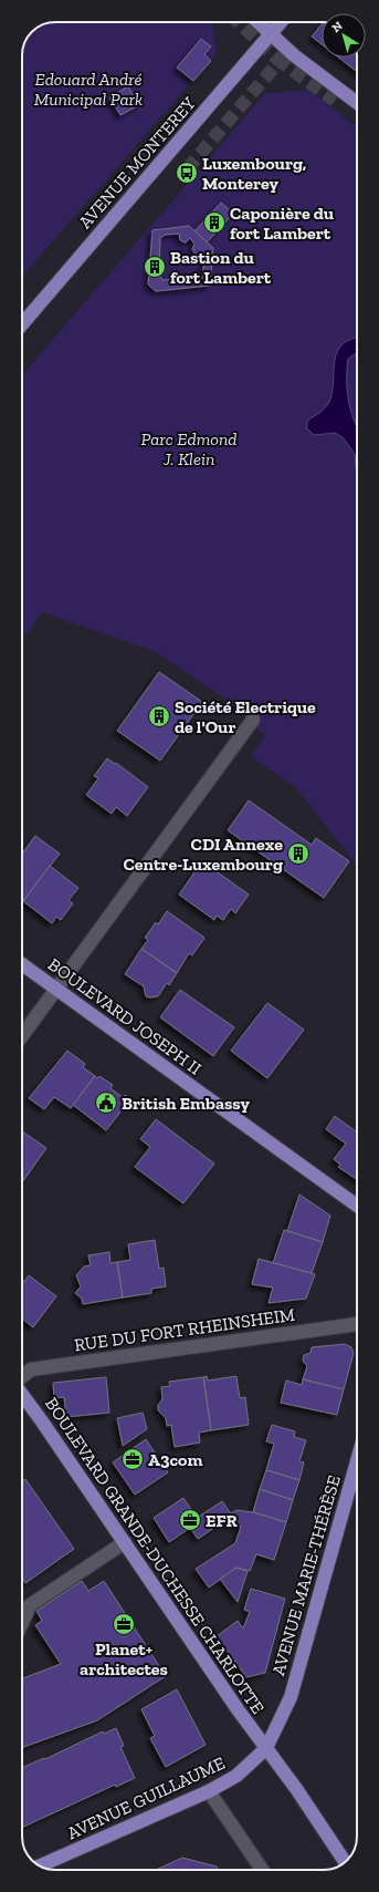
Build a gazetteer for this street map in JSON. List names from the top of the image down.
{
  "streets": {
    "main road": [
      "AVENUE MONTEREY",
      "BOULEVARD JOSEPH II",
      "BOULEVARD GRANDE-DUCHESSE CHARLOTTE",
      "AVENUE MARIE-THÉRÈSE",
      "AVENUE GUILLAUME"
    ],
    "street": ["RUE DU FORT RHEINSHEIM"]
  },
  "crossings": [
    ["BOULEVARD GRANDE-DUCHESSE CHARLOTTE", "AVENUE MARIE-THÉRÈSE"],
    ["BOULEVARD GRANDE-DUCHESSE CHARLOTTE", "AVENUE GUILLAUME"],
    ["AVENUE MARIE-THÉRÈSE", "AVENUE GUILLAUME"]
  ],
  "parks": ["Edouard André Municipal Park", "Parc Edmond J. Klein"],
  "places": {
    "bus stop": ["Luxembourg, Monterey"],
    "building": [
      "Caponière du fort Lambert",
      "Bastion du fort Lambert",
      "Société Electrique de l'Our",
      "CDI Annexe Centre-Luxembourg"
    ],
    "public building": ["British Embassy"],
    "office": ["A3com", "EFR", "Planet+ architectes"]
  },
  "north": "top left"
}
